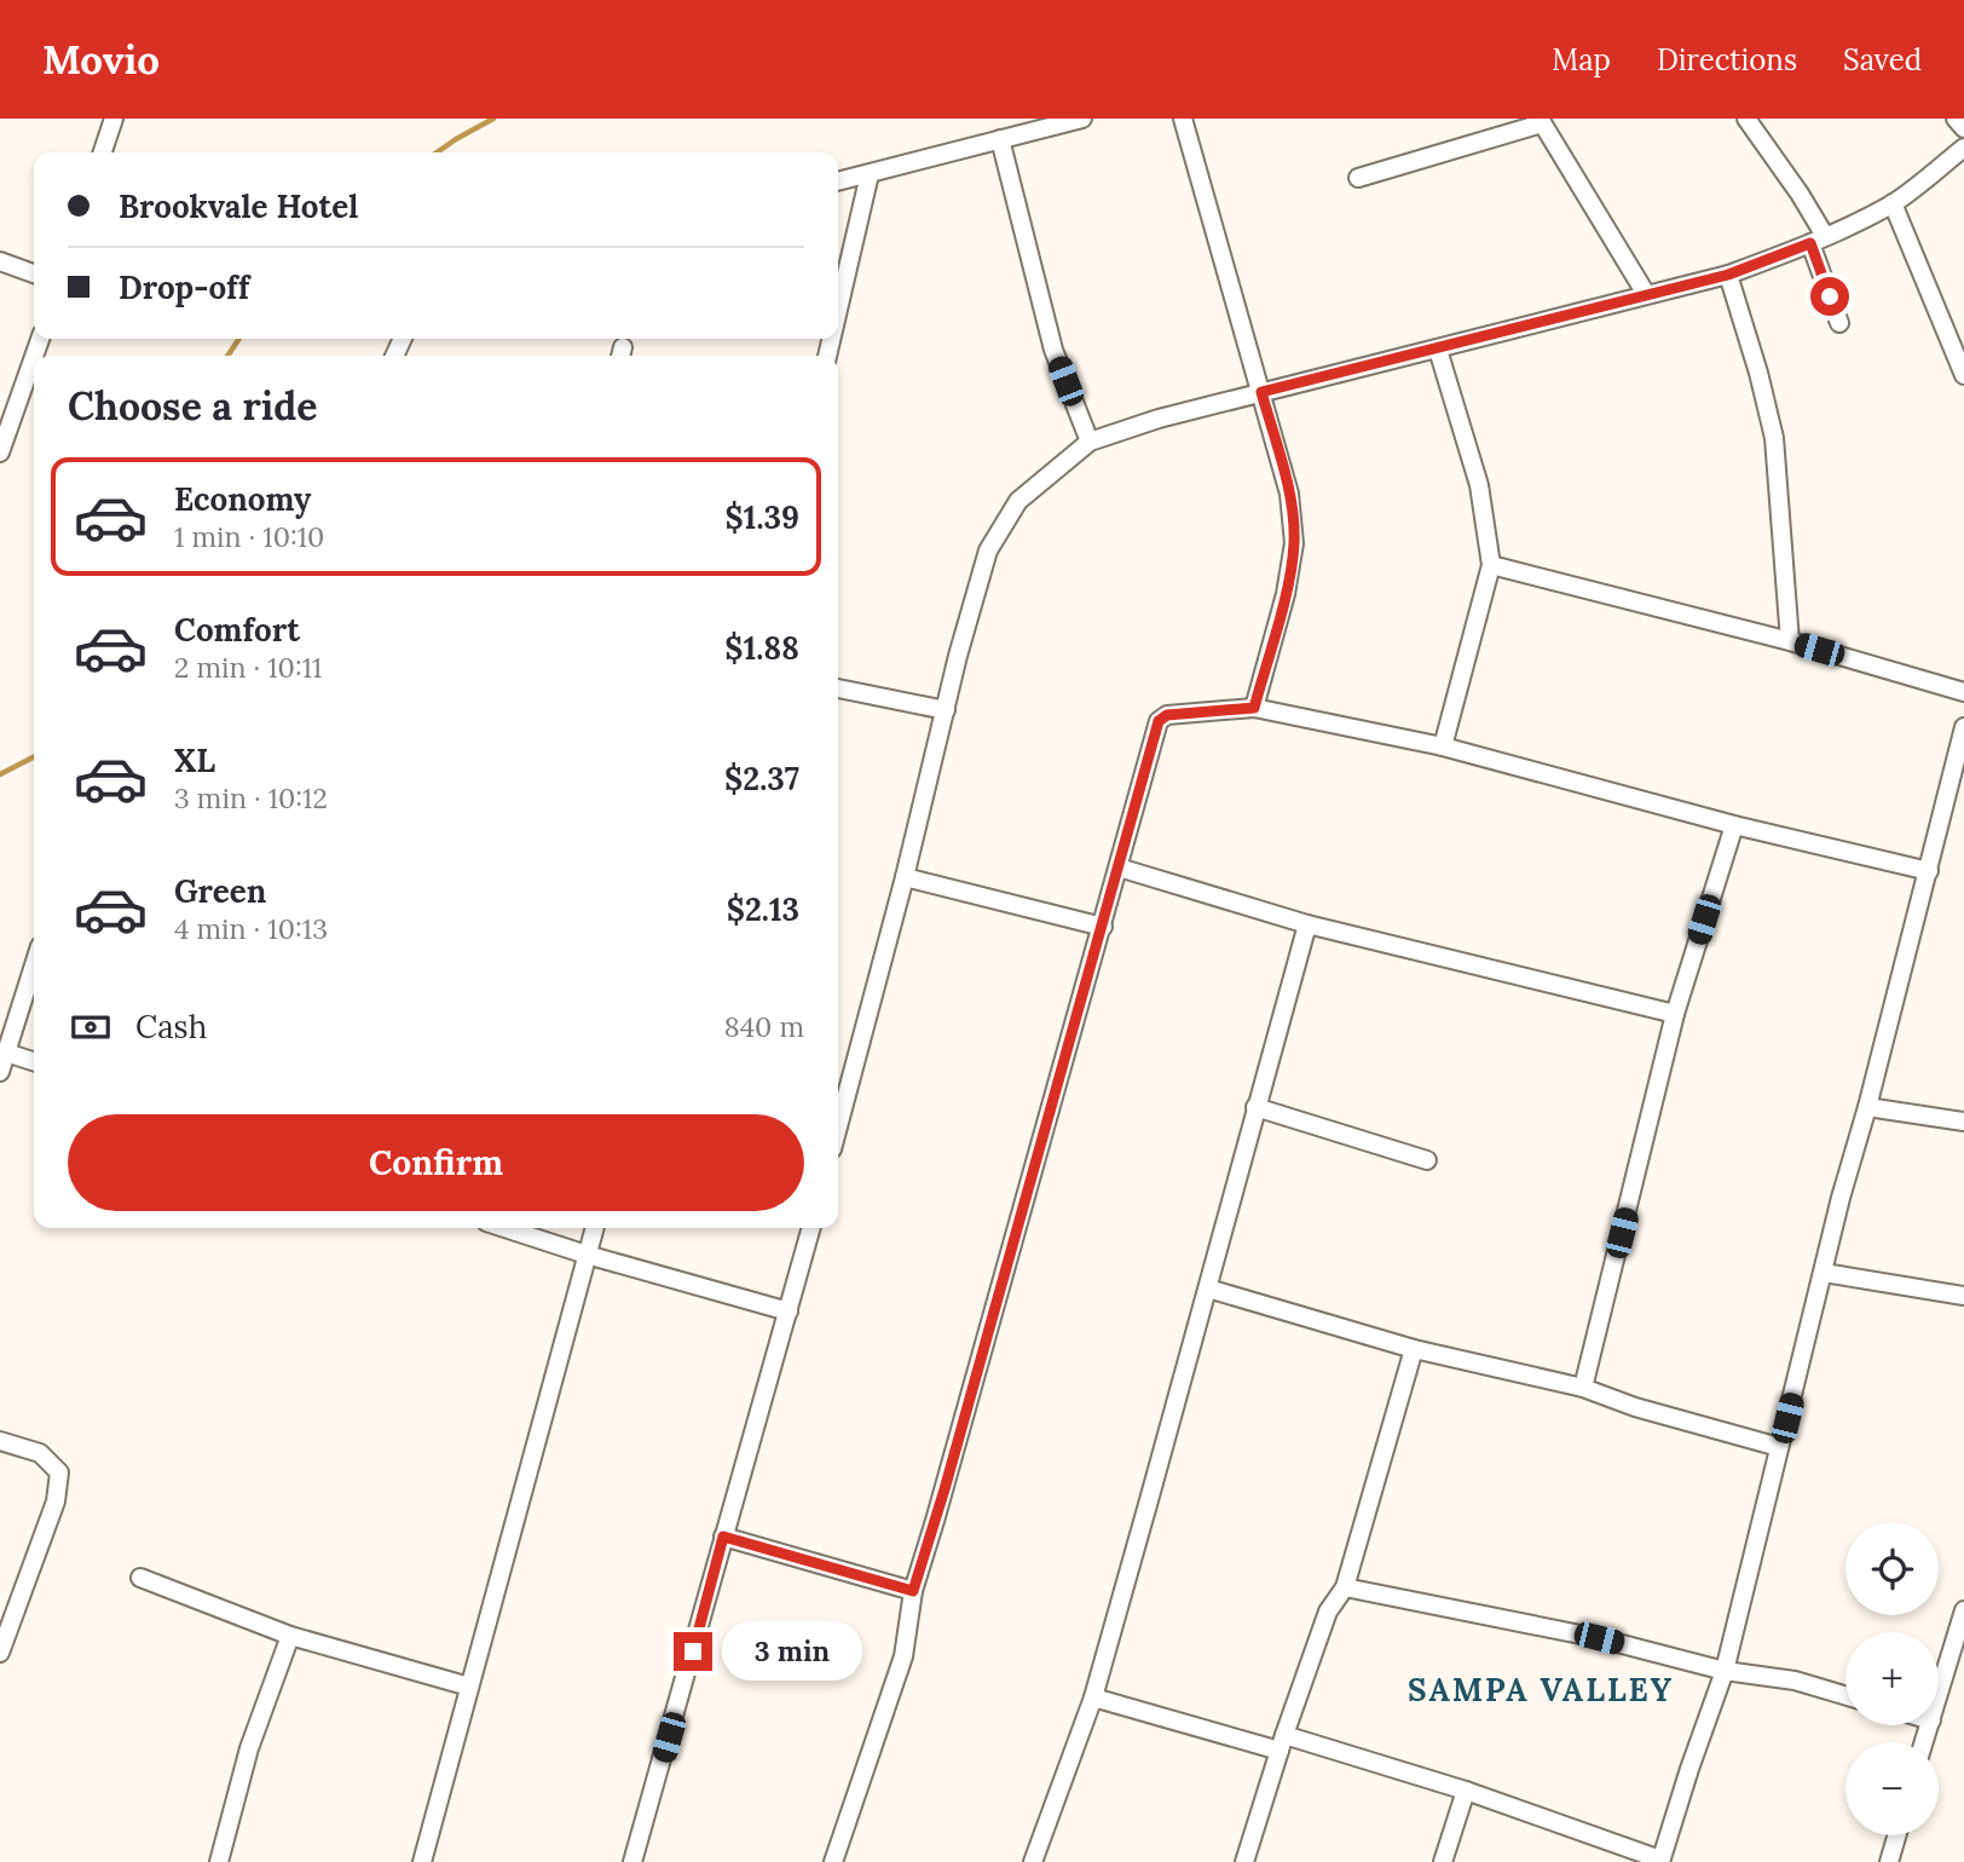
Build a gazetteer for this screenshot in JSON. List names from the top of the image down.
{
  "districts": ["SAMPA VALLEY"],
  "page": {
    "header": "Movio",
    "nav": ["Map", "Directions", "Saved"],
    "banner": ["Brookvale Hotel", "Drop-off"],
    "heading": "Choose a ride",
    "list": [
      {
        "name": "Economy",
        "note": "1 min · 10:10",
        "value": "$1.39"
      },
      {
        "name": "Comfort",
        "note": "2 min · 10:11",
        "value": "$1.88"
      },
      {
        "name": "XL",
        "note": "3 min · 10:12",
        "value": "$2.37"
      },
      {
        "name": "Green",
        "note": "4 min · 10:13",
        "value": "$2.13"
      }
    ],
    "pay": ["Cash", "840 m"],
    "buttons": "Confirm",
    "map_buttons": ["+", "−"],
    "bubble": "3 min"
  }
}
